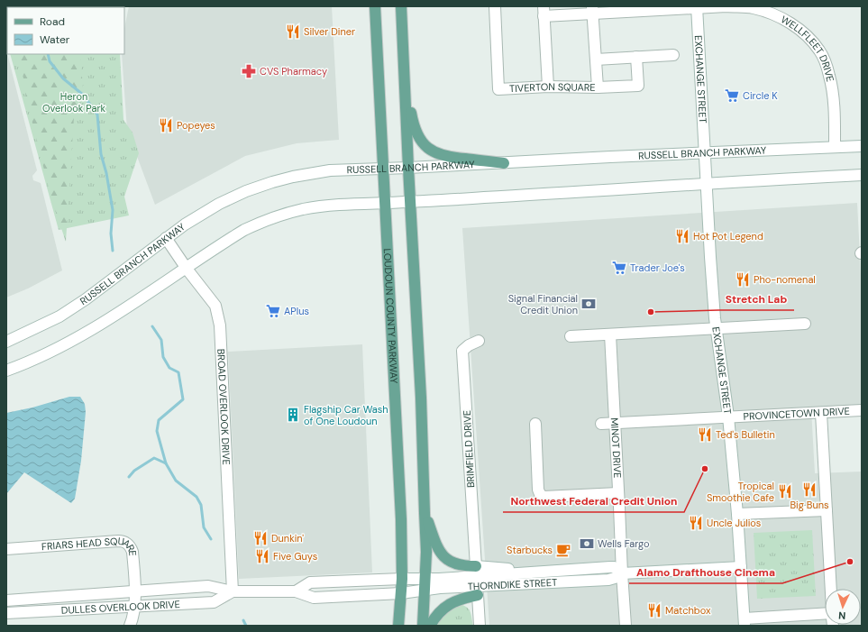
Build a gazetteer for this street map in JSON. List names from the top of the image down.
{
  "streets": {
    "main road": ["LOUDOUN COUNTY PARKWAY"],
    "street": [
      "WELLFLEET DRIVE",
      "EXCHANGE STREET",
      "TIVERTON SQUARE",
      "RUSSELL BRANCH PARKWAY",
      "BROAD OVERLOOK DRIVE",
      "PROVINCETOWN DRIVE",
      "MINOT DRIVE",
      "BRIMFIELD DRIVE",
      "FRIARS HEAD SQUARE",
      "THORNDIKE STREET",
      "DULLES OVERLOOK DRIVE"
    ]
  },
  "crossings": [
    ["WELLFLEET DRIVE", "EXCHANGE STREET"],
    ["WELLFLEET DRIVE", "RUSSELL BRANCH PARKWAY"],
    ["EXCHANGE STREET", "RUSSELL BRANCH PARKWAY"],
    ["EXCHANGE STREET", "PROVINCETOWN DRIVE"],
    ["EXCHANGE STREET", "THORNDIKE STREET"],
    ["RUSSELL BRANCH PARKWAY", "LOUDOUN COUNTY PARKWAY"],
    ["RUSSELL BRANCH PARKWAY", "BROAD OVERLOOK DRIVE"],
    ["LOUDOUN COUNTY PARKWAY", "THORNDIKE STREET"],
    ["LOUDOUN COUNTY PARKWAY", "DULLES OVERLOOK DRIVE"],
    ["BROAD OVERLOOK DRIVE", "DULLES OVERLOOK DRIVE"],
    ["PROVINCETOWN DRIVE", "MINOT DRIVE"],
    ["MINOT DRIVE", "THORNDIKE STREET"],
    ["FRIARS HEAD SQUARE", "DULLES OVERLOOK DRIVE"],
    ["THORNDIKE STREET", "DULLES OVERLOOK DRIVE"]
  ],
  "parks": ["Heron Overlook Park"],
  "places": {
    "restaurant": [
      "Silver Diner",
      "Popeyes",
      "Hot Pot Legend",
      "Pho-nomenal",
      "Ted's Bulletin",
      "Big Buns",
      "Tropical Smoothie Cafe",
      "Uncle Julios",
      "Dunkin'",
      "Five Guys",
      "Matchbox"
    ],
    "pharmacy": ["CVS Pharmacy"],
    "supermarket": ["Circle K", "Trader Joe's", "APlus"],
    "bank": ["Signal Financial Credit Union", "Wells Fargo"],
    "other": ["Stretch Lab", "Northwest Federal Credit Union", "Alamo Drafthouse Cinema"],
    "building": ["Flagship Car Wash of One Loudoun"],
    "cafe": ["Starbucks"]
  },
  "legend": ["Road", "Water"],
  "north": "bottom"
}
